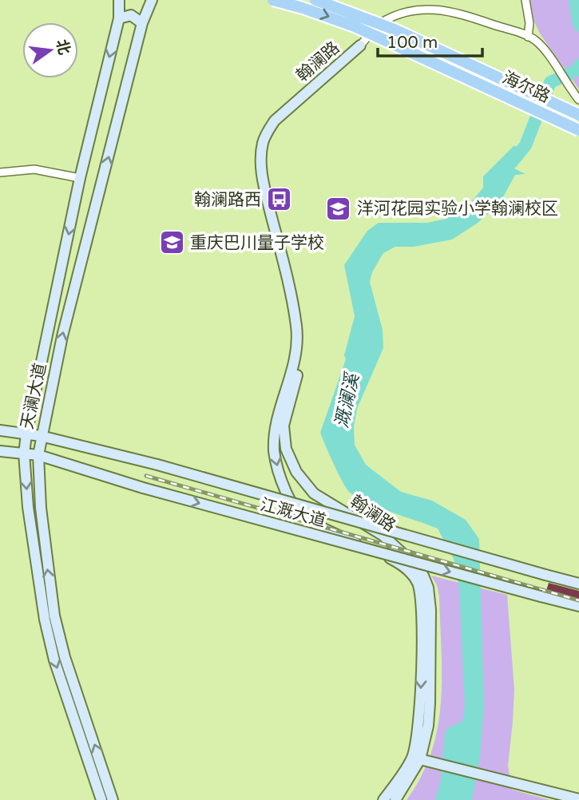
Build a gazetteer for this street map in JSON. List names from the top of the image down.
{
  "streets": {
    "main road": ["海尔路"],
    "street": ["翰澜路", "天澜大道", "江溉大道"]
  },
  "crossings": [
    ["天澜大道", "江溉大道"]
  ],
  "one_way": ["翰澜路"],
  "water": ["溉澜溪"],
  "places": {
    "bus stop": ["翰澜路西"],
    "school or university": ["洋河花园实验小学翰澜校区", "重庆巴川量子学校"]
  },
  "scale_bar": "100 m",
  "north": "right"
}
